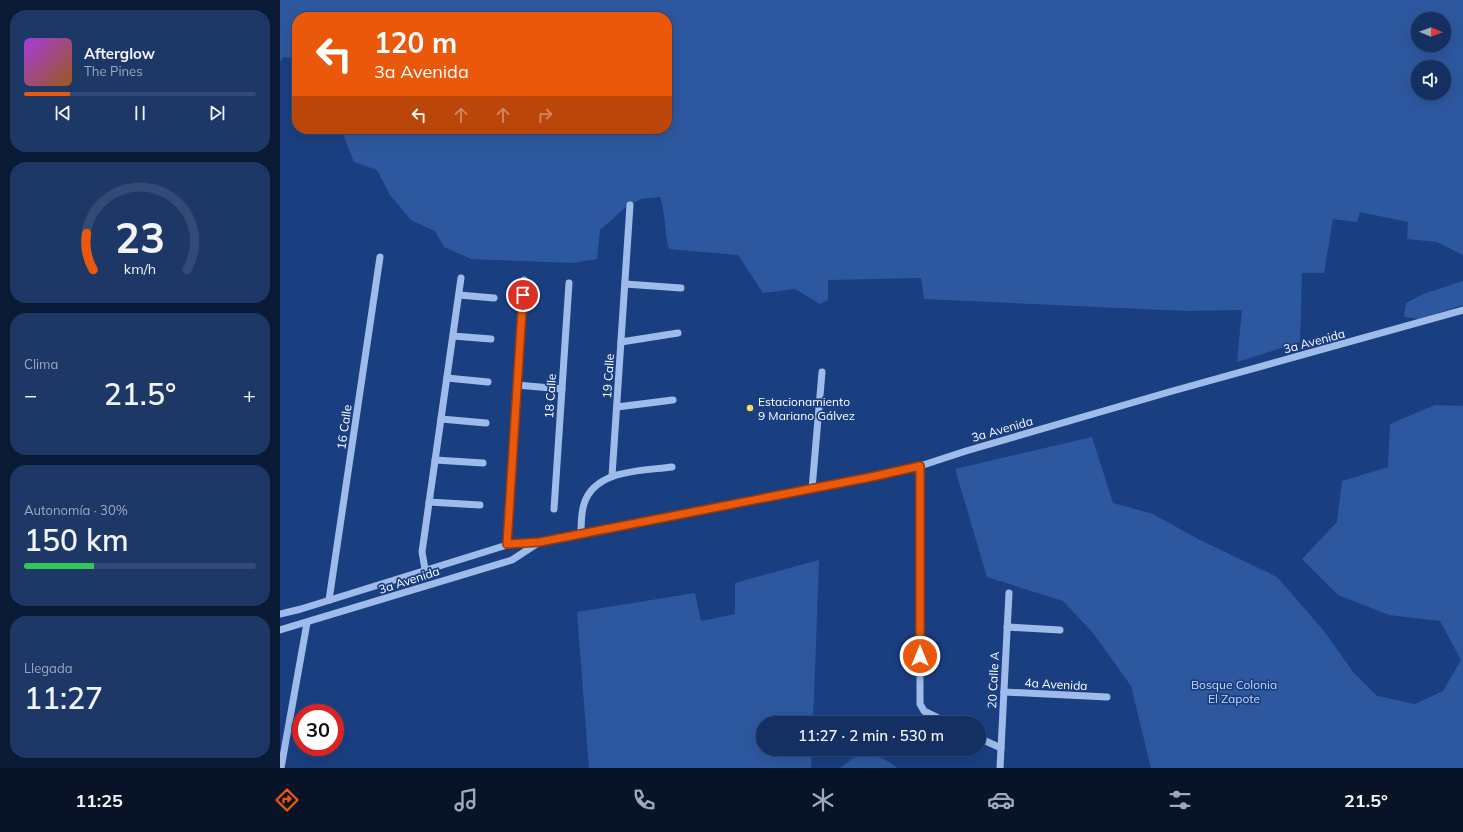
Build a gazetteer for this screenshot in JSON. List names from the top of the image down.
{
  "streets": {
    "street": [
      "3a Avenida",
      "19 Calle",
      "18 Calle",
      "16 Calle",
      "20 Calle A",
      "4a Avenida"
    ]
  },
  "crossings": [
    ["3a Avenida", "16 Calle"],
    ["20 Calle A", "4a Avenida"]
  ],
  "parks": ["Bosque Colonia El Zapote"],
  "places": ["Estacionamiento 9 Mariano Gálvez"],
  "north": "right",
  "page": {
    "turn": ["120 m", "3a Avenida"],
    "song": ["Afterglow", "The Pines"],
    "tile": [
      "Clima",
      ["Autonomía · 30%", "150 km"],
      ["Llegada", "11:27"]
    ],
    "heat": ["−", "21.5°", "+"],
    "limit": "30",
    "trip": "11:27 · 2 min · 530 m",
    "tabs": ["11:25", "21.5°"],
    "gauge": ["23", "km/h"]
  }
}
